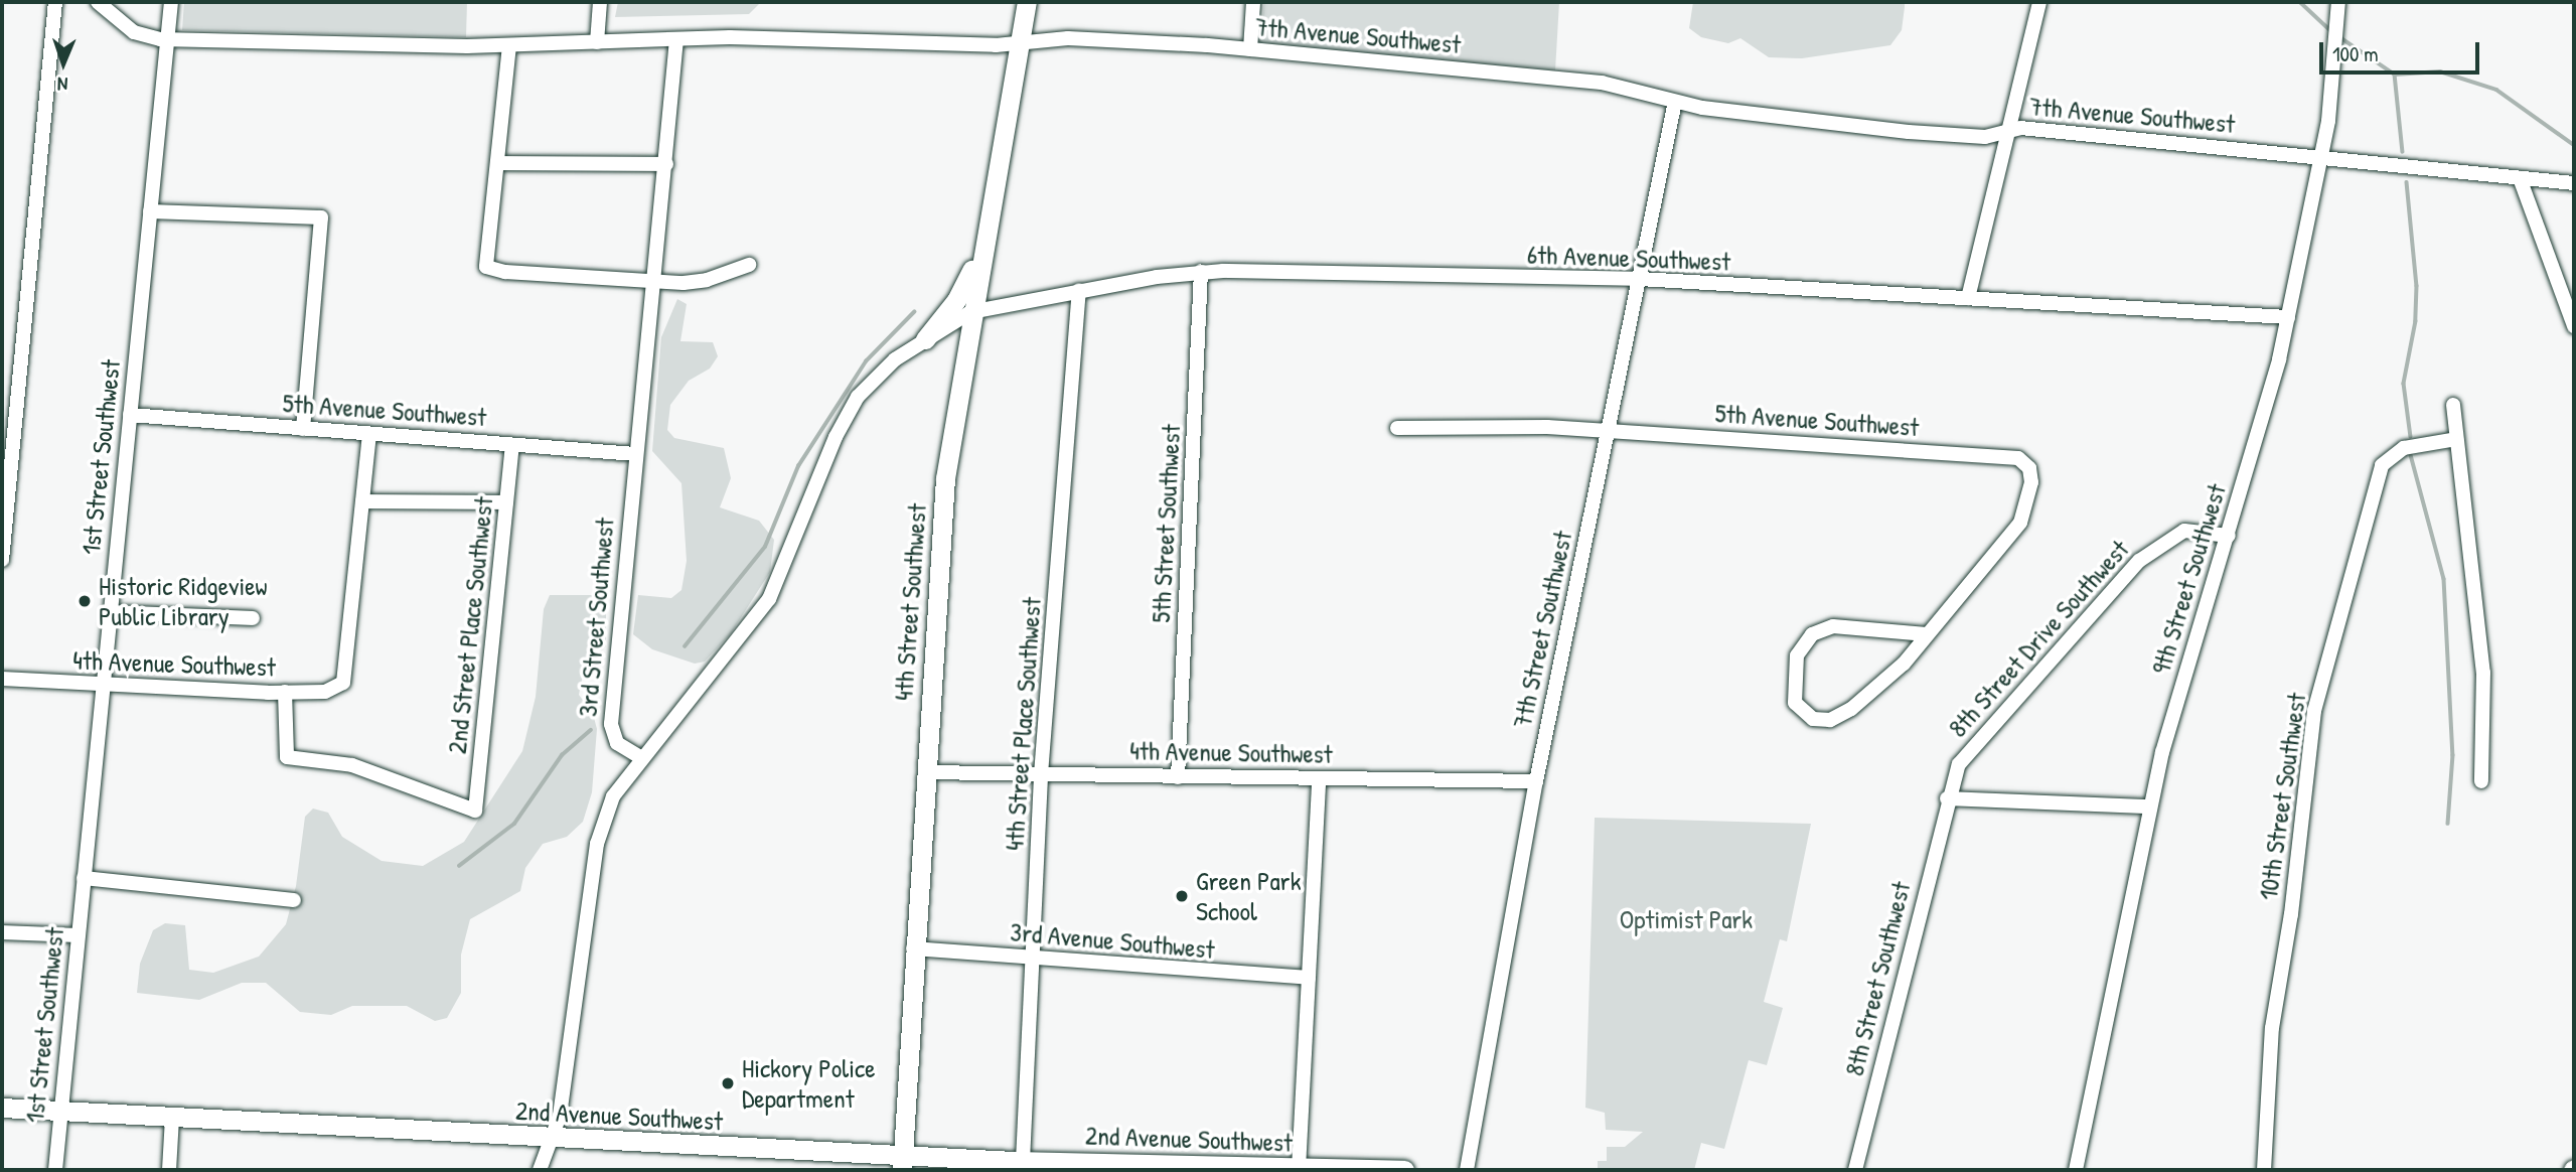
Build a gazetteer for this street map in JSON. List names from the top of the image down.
{
  "streets": {
    "main road": ["4th Street Southwest", "2nd Avenue Southwest"],
    "street": [
      "7th Avenue Southwest",
      "6th Avenue Southwest",
      "5th Avenue Southwest",
      "1st Street Southwest",
      "5th Street Southwest",
      "9th Street Southwest",
      "3rd Street Southwest",
      "2nd Street Place Southwest",
      "7th Street Southwest",
      "8th Street Drive Southwest",
      "4th Avenue Southwest",
      "4th Street Place Southwest",
      "10th Street Southwest",
      "3rd Avenue Southwest",
      "8th Street Southwest"
    ]
  },
  "crossings": [
    ["7th Avenue Southwest", "1st Street Southwest"],
    ["7th Avenue Southwest", "9th Street Southwest"],
    ["7th Avenue Southwest", "4th Street Southwest"],
    ["7th Avenue Southwest", "3rd Street Southwest"],
    ["7th Avenue Southwest", "7th Street Southwest"],
    ["6th Avenue Southwest", "5th Street Southwest"],
    ["6th Avenue Southwest", "9th Street Southwest"],
    ["6th Avenue Southwest", "4th Street Southwest"],
    ["6th Avenue Southwest", "3rd Street Southwest"],
    ["6th Avenue Southwest", "7th Street Southwest"],
    ["6th Avenue Southwest", "4th Street Place Southwest"],
    ["5th Avenue Southwest", "1st Street Southwest"],
    ["5th Avenue Southwest", "3rd Street Southwest"],
    ["5th Avenue Southwest", "2nd Street Place Southwest"],
    ["5th Avenue Southwest", "7th Street Southwest"],
    ["1st Street Southwest", "4th Avenue Southwest"],
    ["1st Street Southwest", "2nd Avenue Southwest"],
    ["5th Street Southwest", "4th Avenue Southwest"],
    ["9th Street Southwest", "8th Street Drive Southwest"],
    ["4th Street Southwest", "4th Avenue Southwest"],
    ["4th Street Southwest", "3rd Avenue Southwest"],
    ["4th Street Southwest", "2nd Avenue Southwest"],
    ["2nd Street Place Southwest", "4th Avenue Southwest"],
    ["7th Street Southwest", "4th Avenue Southwest"],
    ["8th Street Drive Southwest", "8th Street Southwest"],
    ["4th Avenue Southwest", "4th Street Place Southwest"],
    ["4th Street Place Southwest", "3rd Avenue Southwest"],
    ["4th Street Place Southwest", "2nd Avenue Southwest"]
  ],
  "parks": ["Optimist Park"],
  "places": ["Historic Ridgeview Public Library", "Green Park School", "Hickory Police Department"],
  "scale_bar": "100 m",
  "north": "bottom"
}
